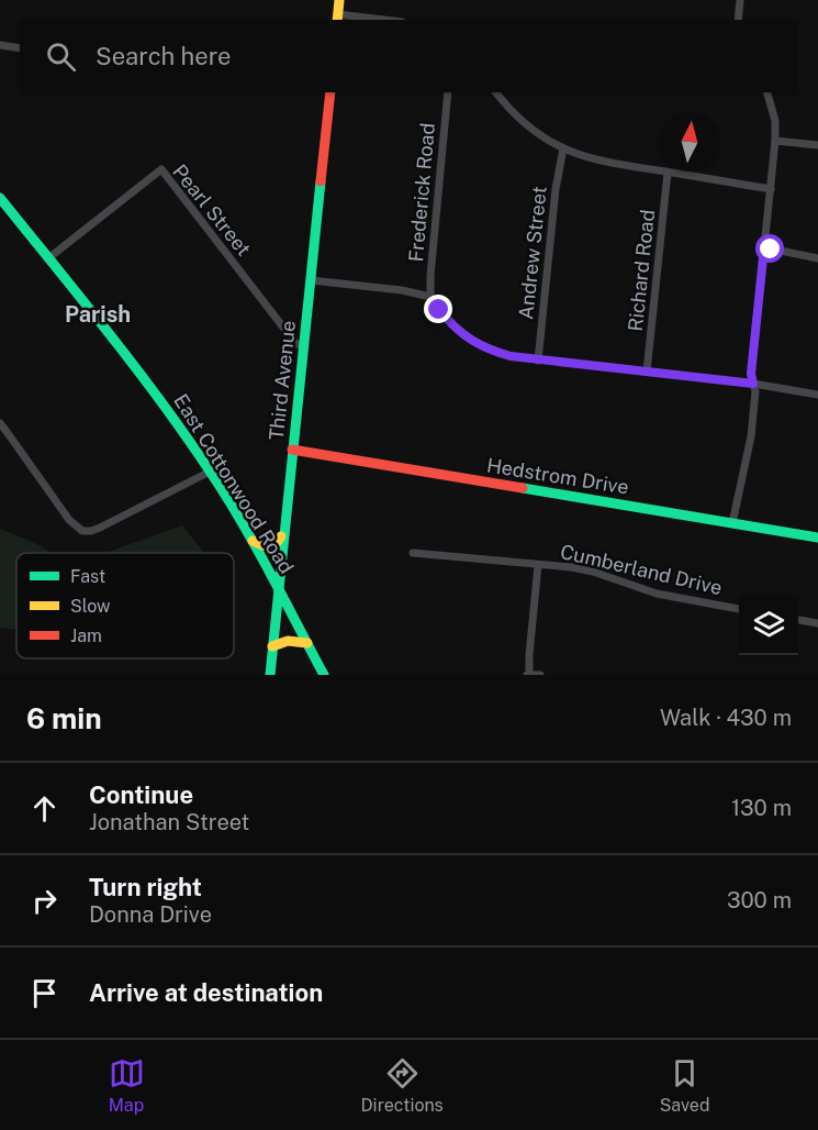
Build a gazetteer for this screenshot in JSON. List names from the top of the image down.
{
  "streets": {
    "street": [
      "Frederick Road",
      "Pearl Street",
      "Andrew Street",
      "Richard Road",
      "Third Avenue",
      "Hedstrom Drive",
      "East Cottonwood Road",
      "Cumberland Drive"
    ]
  },
  "crossings": [
    ["Pearl Street", "Third Avenue"],
    ["Pearl Street", "East Cottonwood Road"],
    ["Third Avenue", "Hedstrom Drive"],
    ["Third Avenue", "East Cottonwood Road"]
  ],
  "districts": ["Parish"],
  "legend": ["Fast", "Slow", "Jam"],
  "north": "top",
  "page": {
    "search": "Search here",
    "heading": ["6 min", "Walk · 430 m"],
    "list": [
      ["Continue", "Jonathan Street", "130 m"],
      ["Turn right", "Donna Drive", "300 m"],
      "Arrive at destination"
    ],
    "nav": ["Map", "Directions", "Saved"]
  }
}
